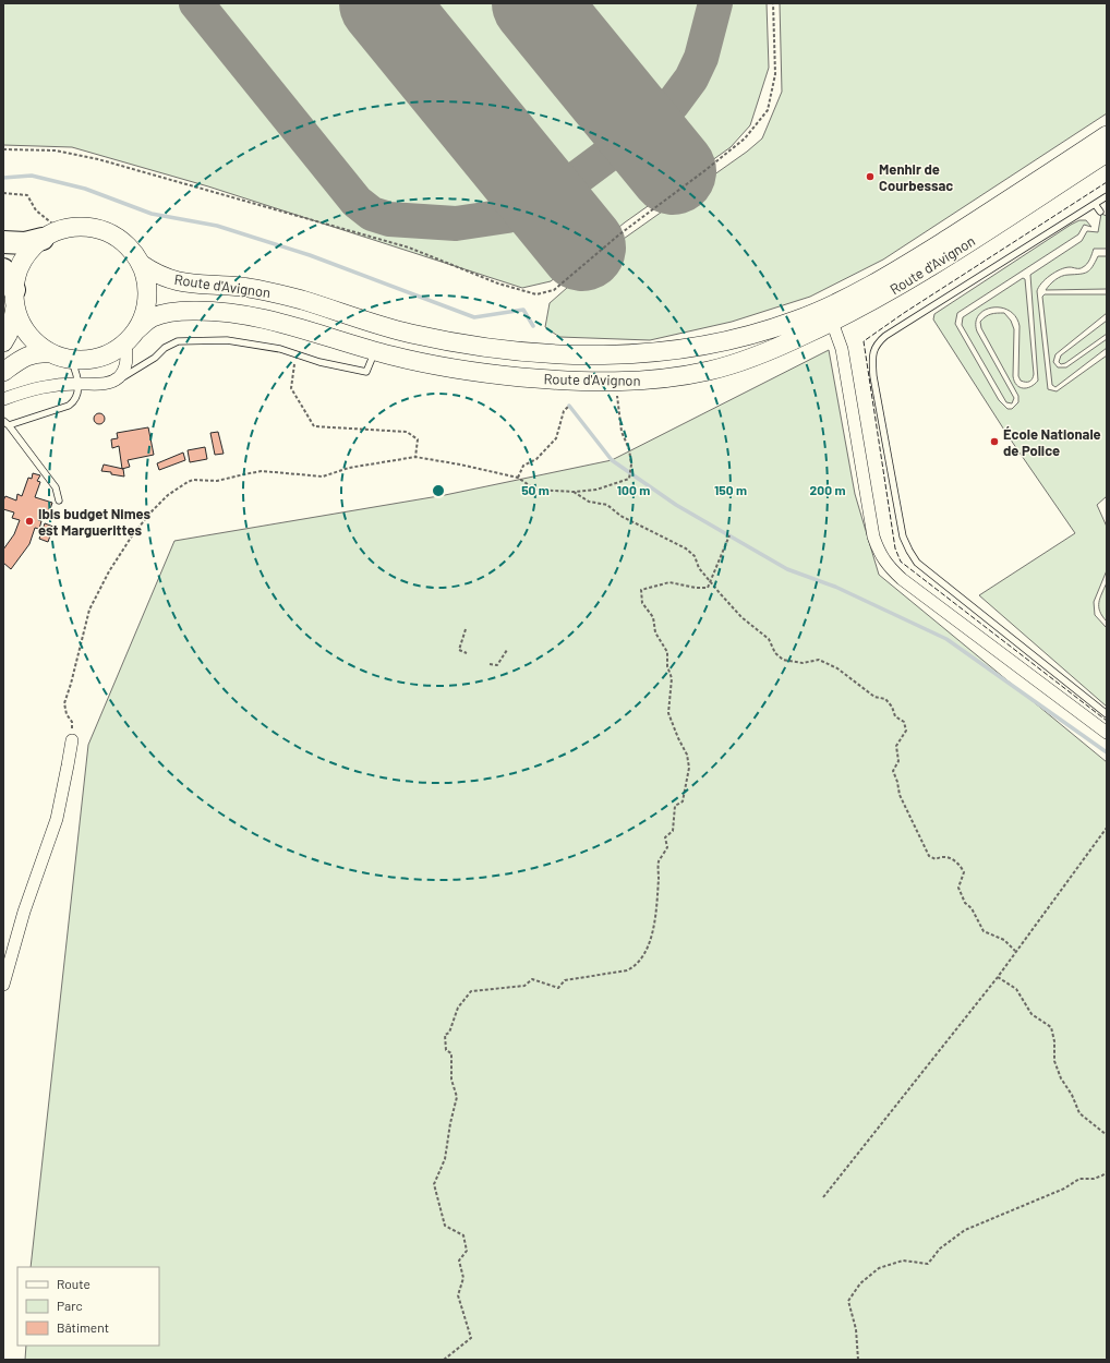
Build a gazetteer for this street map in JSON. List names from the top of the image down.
{
  "streets": {
    "main road": ["Route d'Avignon"]
  },
  "places": ["Menhir de Courbessac", "École Nationale de Police", "Ibis budget Nimes est Marguerittes"],
  "legend": ["Route", "Parc", "Bâtiment"],
  "rings": [
    "50 m",
    "100 m",
    "150 m",
    "200 m"
  ]
}
